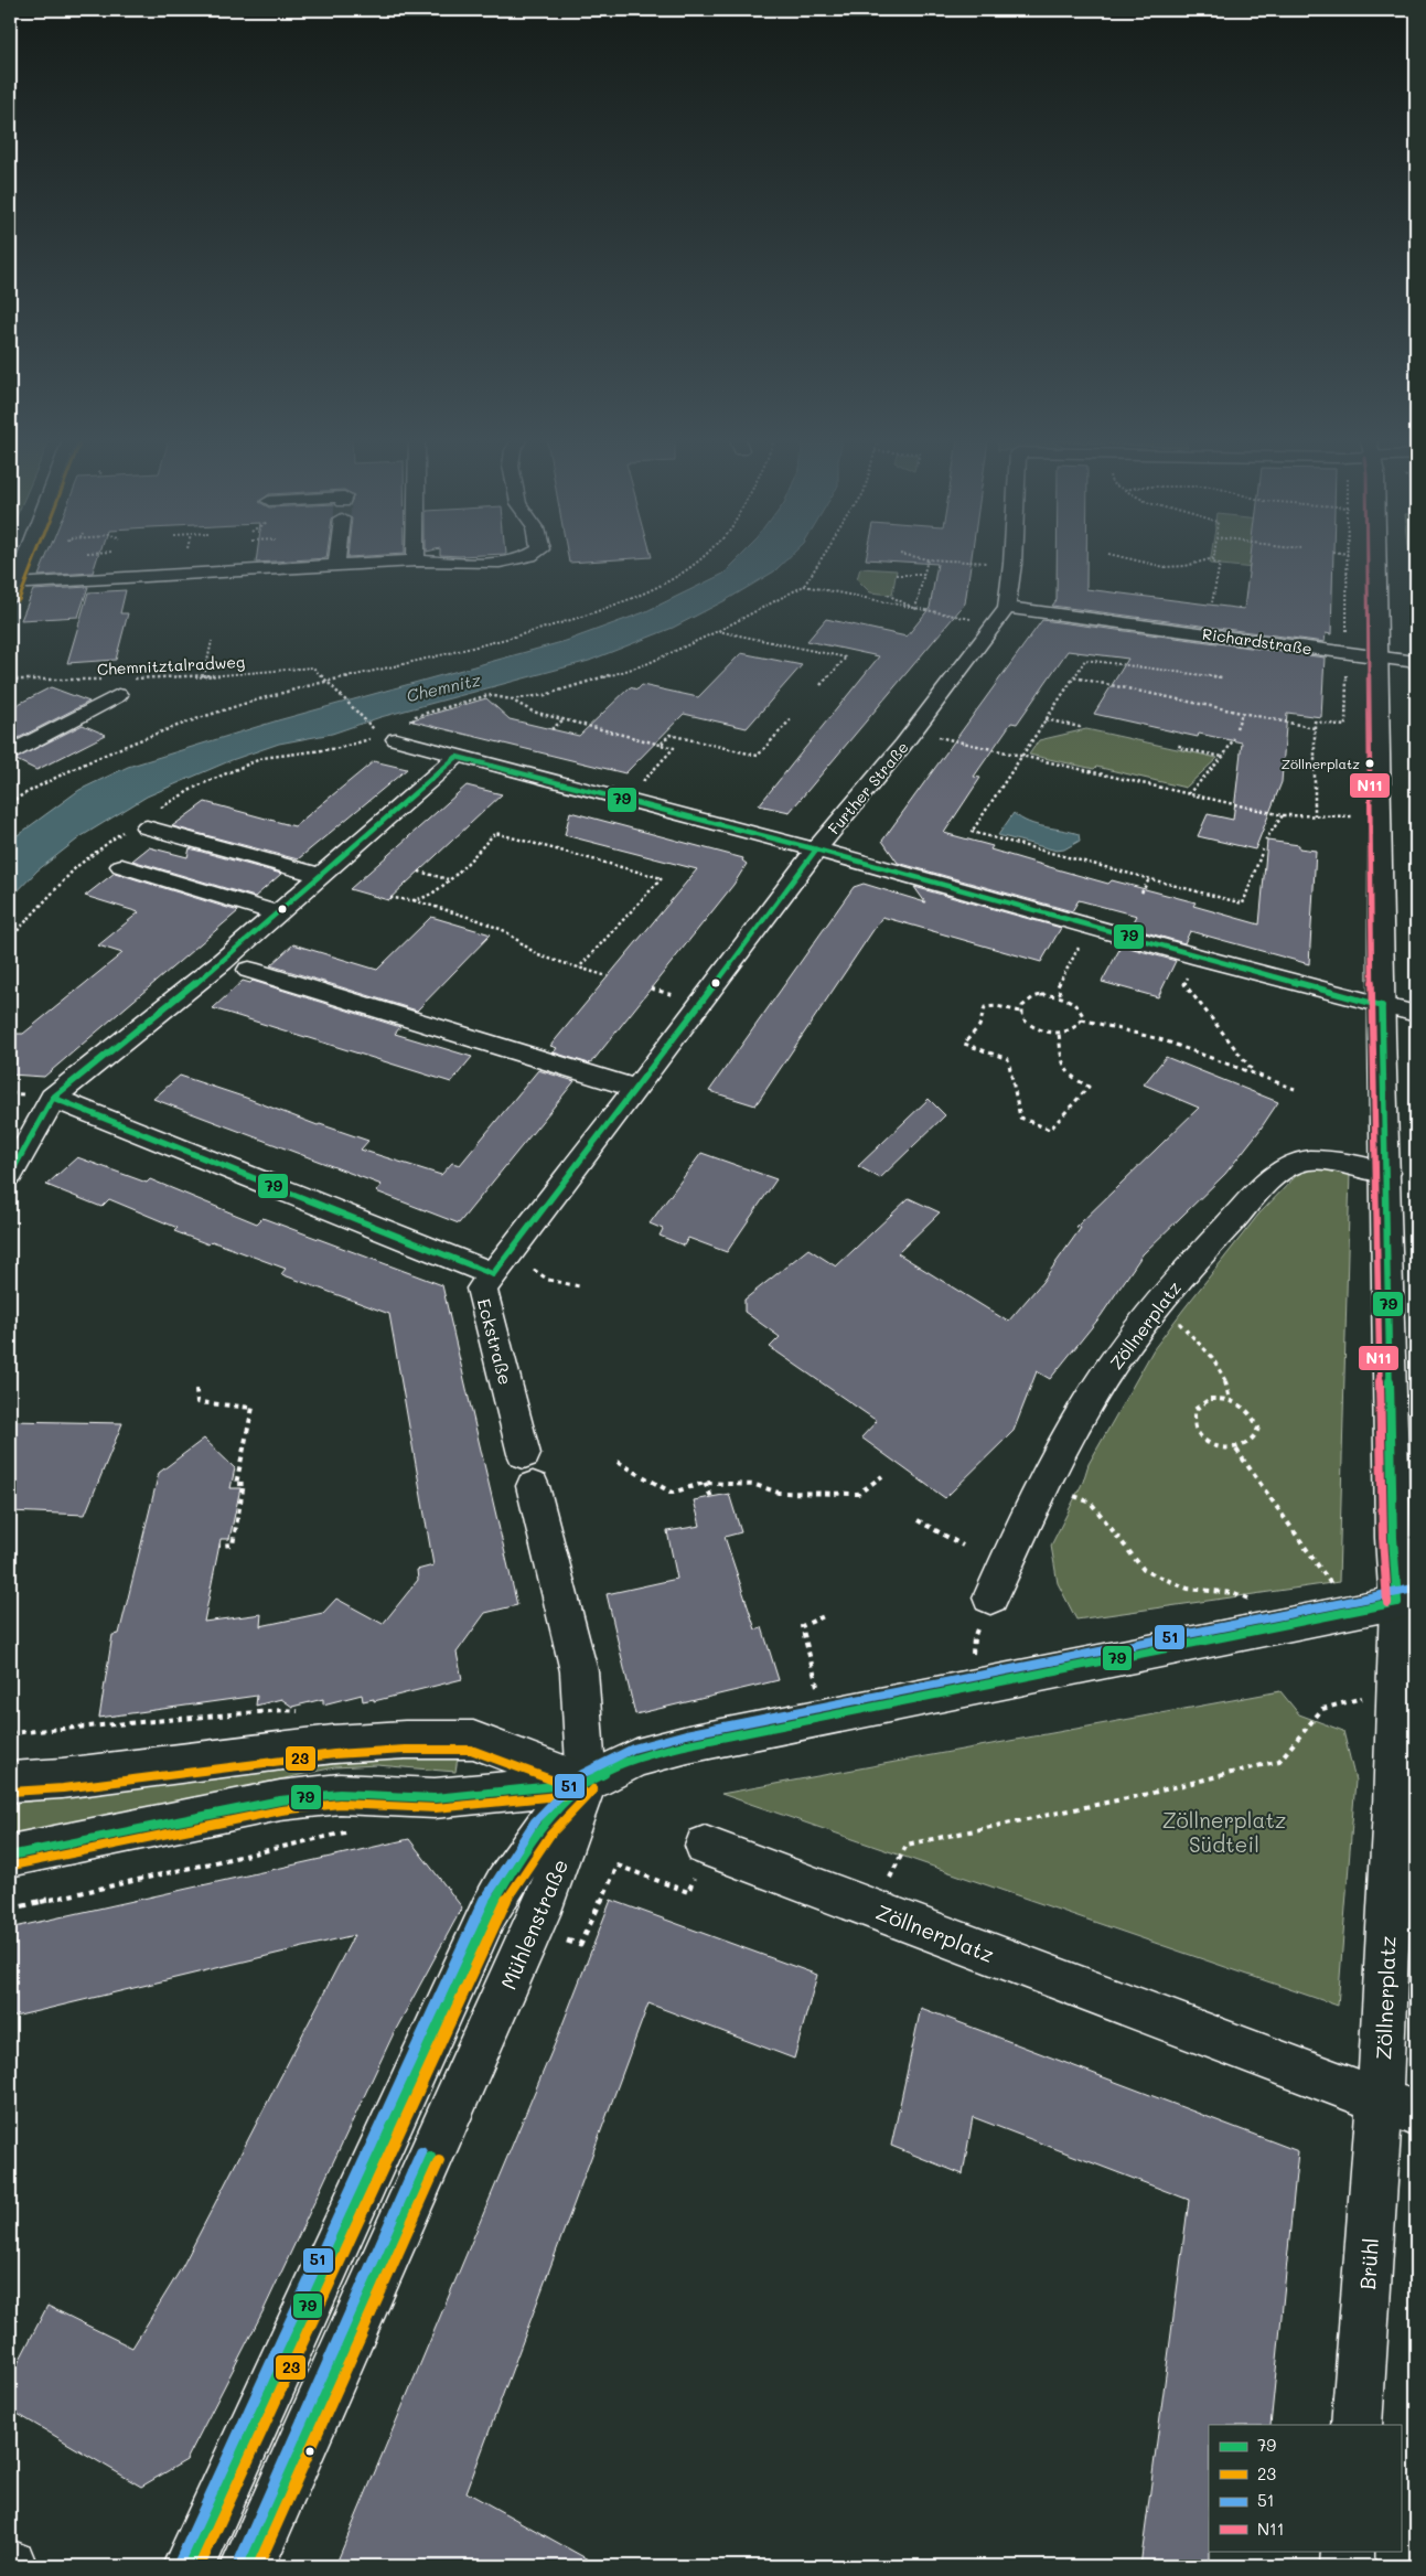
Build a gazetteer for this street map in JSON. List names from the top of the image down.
{
  "streets": {
    "street": [
      "Richardstraße",
      "Further Straße",
      "Zöllnerplatz",
      "Eckstraße",
      "Mühlenstraße",
      "Brühl"
    ],
    "path": ["Chemnitztalradweg"]
  },
  "crossings": [
    ["Richardstraße", "Further Straße"],
    ["Richardstraße", "Zöllnerplatz"],
    ["Further Straße", "Eckstraße"],
    ["Zöllnerplatz", "Brühl"],
    ["Eckstraße", "Mühlenstraße"]
  ],
  "water": ["Chemnitz"],
  "parks": ["Zöllnerplatz Südteil"],
  "places": ["Zöllnerplatz"],
  "lines": [
    "transit line 23",
    "transit line N11",
    "transit line 79",
    "transit line 51"
  ],
  "legend": [
    "79",
    "23",
    "51",
    "N11"
  ]
}
